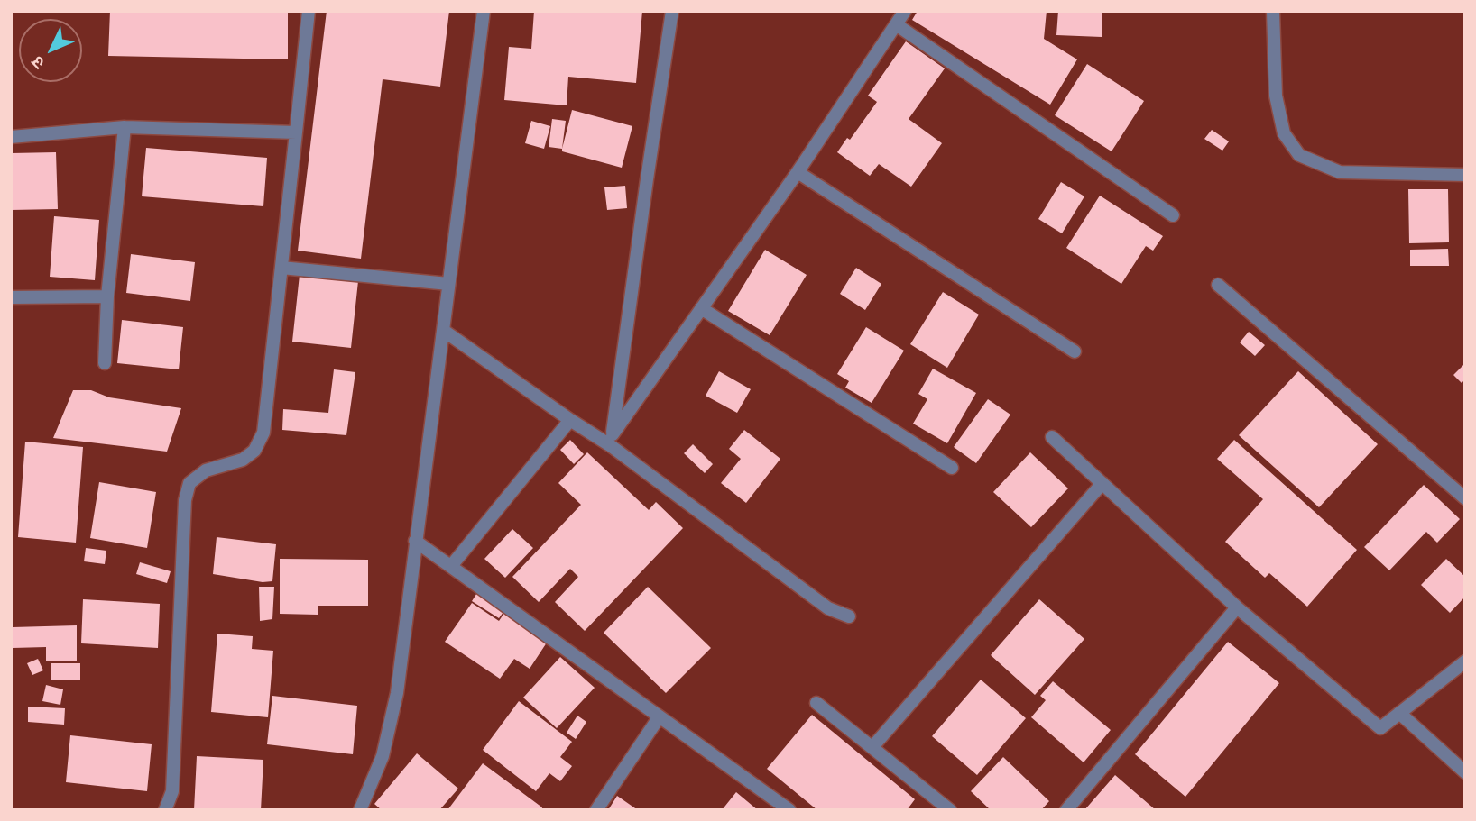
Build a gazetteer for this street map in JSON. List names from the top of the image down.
{
  "north": "bottom left"
}
